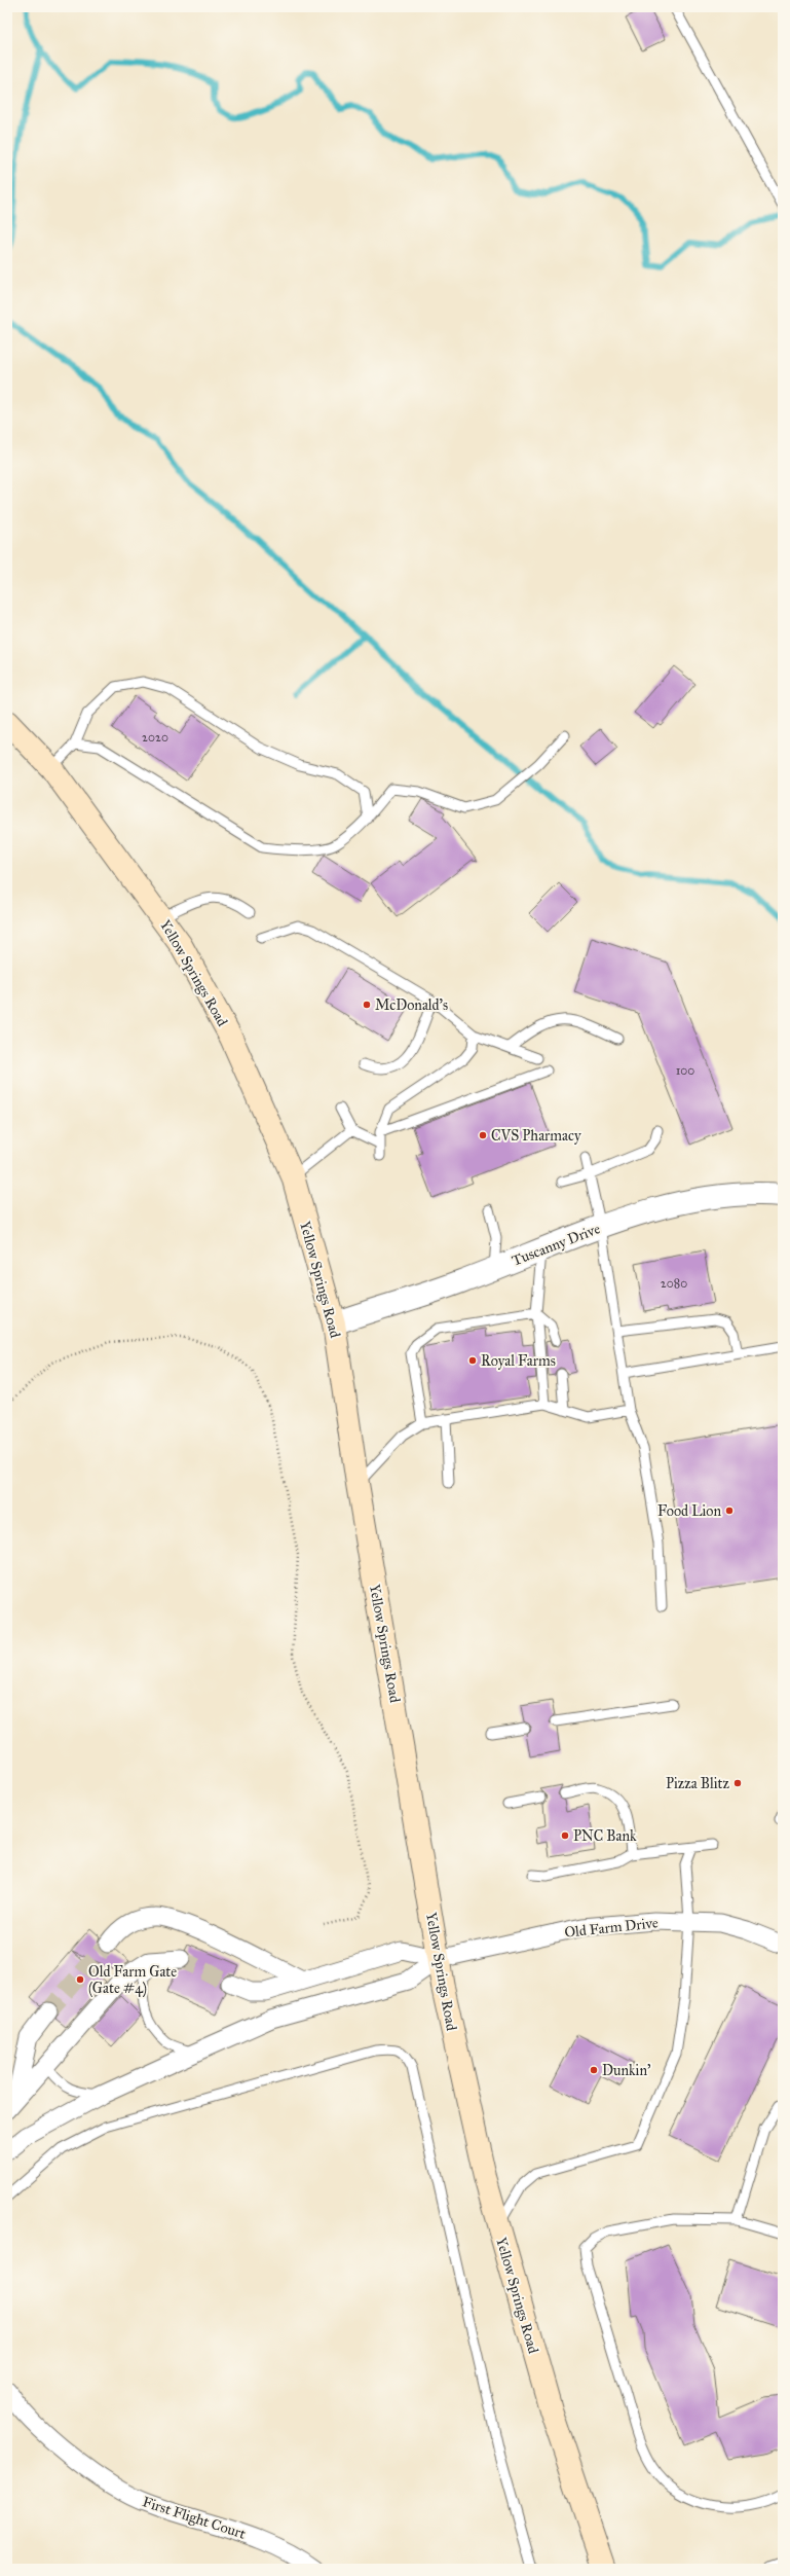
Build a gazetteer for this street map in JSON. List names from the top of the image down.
{
  "streets": {
    "main road": ["Yellow Springs Road"],
    "street": ["Tuscanny Drive", "Old Farm Drive", "First Flight Court"]
  },
  "crossings": [
    ["Yellow Springs Road", "Tuscanny Drive"],
    ["Yellow Springs Road", "Old Farm Drive"]
  ],
  "places": [
    "McDonald's",
    "CVS Pharmacy",
    "Royal Farms",
    "Food Lion",
    "Pizza Blitz",
    "PNC Bank",
    "Old Farm Gate (Gate #4)",
    "Dunkin'"
  ],
  "house_numbers": ["2020", "100", "2080"]
}
